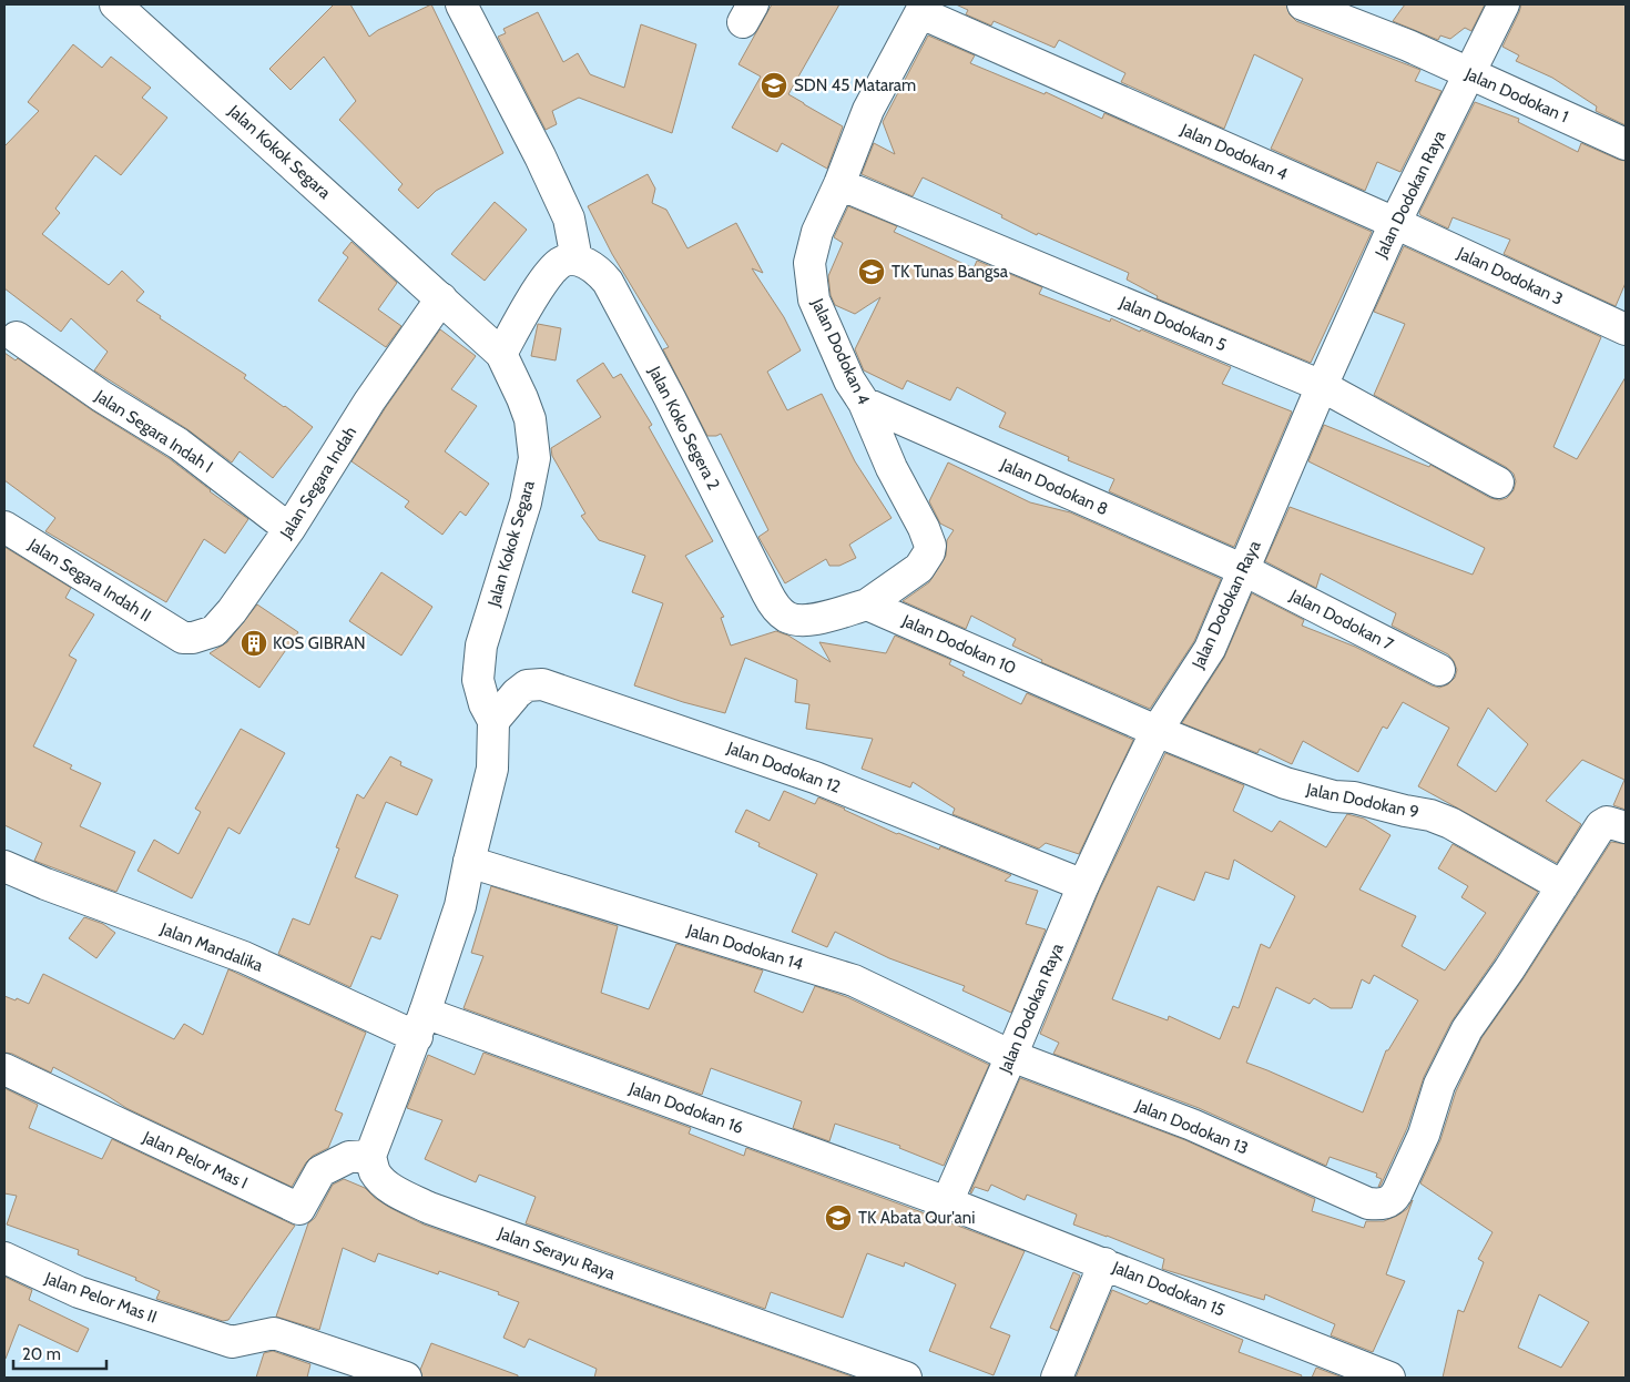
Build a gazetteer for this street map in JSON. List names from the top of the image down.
{
  "streets": {
    "street": [
      "Jalan Dodokan 1",
      "Jalan Kokok Segara",
      "Jalan Dodokan 4",
      "Jalan Dodokan Raya",
      "Jalan Dodokan 3",
      "Jalan Dodokan 5",
      "Jalan Koko Segera 2",
      "Jalan Segara Indah I",
      "Jalan Segara Indah",
      "Jalan Dodokan 8",
      "Jalan Segara Indah II",
      "Jalan Dodokan 7",
      "Jalan Dodokan 10",
      "Jalan Dodokan 12",
      "Jalan Dodokan 9",
      "Jalan Mandalika",
      "Jalan Dodokan 14",
      "Jalan Dodokan 16",
      "Jalan Dodokan 13",
      "Jalan Pelor Mas I",
      "Jalan Serayu Raya",
      "Jalan Dodokan 15",
      "Jalan Pelor Mas II"
    ]
  },
  "crossings": [
    ["Jalan Dodokan 1", "Jalan Dodokan Raya"],
    ["Jalan Kokok Segara", "Jalan Segara Indah"],
    ["Jalan Kokok Segara", "Jalan Dodokan 12"],
    ["Jalan Kokok Segara", "Jalan Mandalika"],
    ["Jalan Kokok Segara", "Jalan Dodokan 14"],
    ["Jalan Kokok Segara", "Jalan Dodokan 16"],
    ["Jalan Dodokan 4", "Jalan Dodokan Raya"],
    ["Jalan Dodokan 4", "Jalan Dodokan 3"],
    ["Jalan Dodokan 4", "Jalan Dodokan 5"],
    ["Jalan Dodokan 4", "Jalan Koko Segera 2"],
    ["Jalan Dodokan 4", "Jalan Dodokan 8"],
    ["Jalan Dodokan 4", "Jalan Dodokan 10"],
    ["Jalan Dodokan Raya", "Jalan Dodokan 3"],
    ["Jalan Dodokan Raya", "Jalan Dodokan 5"],
    ["Jalan Dodokan Raya", "Jalan Dodokan 8"],
    ["Jalan Dodokan Raya", "Jalan Dodokan 7"],
    ["Jalan Dodokan Raya", "Jalan Dodokan 10"],
    ["Jalan Dodokan Raya", "Jalan Dodokan 12"],
    ["Jalan Dodokan Raya", "Jalan Dodokan 9"],
    ["Jalan Dodokan Raya", "Jalan Dodokan 14"],
    ["Jalan Dodokan Raya", "Jalan Dodokan 16"],
    ["Jalan Dodokan Raya", "Jalan Dodokan 13"],
    ["Jalan Dodokan Raya", "Jalan Dodokan 15"],
    ["Jalan Koko Segera 2", "Jalan Dodokan 10"],
    ["Jalan Segara Indah I", "Jalan Segara Indah"],
    ["Jalan Segara Indah", "Jalan Segara Indah II"],
    ["Jalan Dodokan 8", "Jalan Dodokan 7"],
    ["Jalan Dodokan 10", "Jalan Dodokan 9"],
    ["Jalan Dodokan 9", "Jalan Dodokan 13"],
    ["Jalan Mandalika", "Jalan Dodokan 16"],
    ["Jalan Dodokan 14", "Jalan Dodokan 13"],
    ["Jalan Dodokan 16", "Jalan Dodokan 15"],
    ["Jalan Pelor Mas I", "Jalan Serayu Raya"]
  ],
  "places": {
    "school or university": ["SDN 45 Mataram", "TK Tunas Bangsa", "TK Abata Qur'ani"],
    "building": ["KOS GIBRAN"]
  },
  "scale_bar": "20 m"
}
